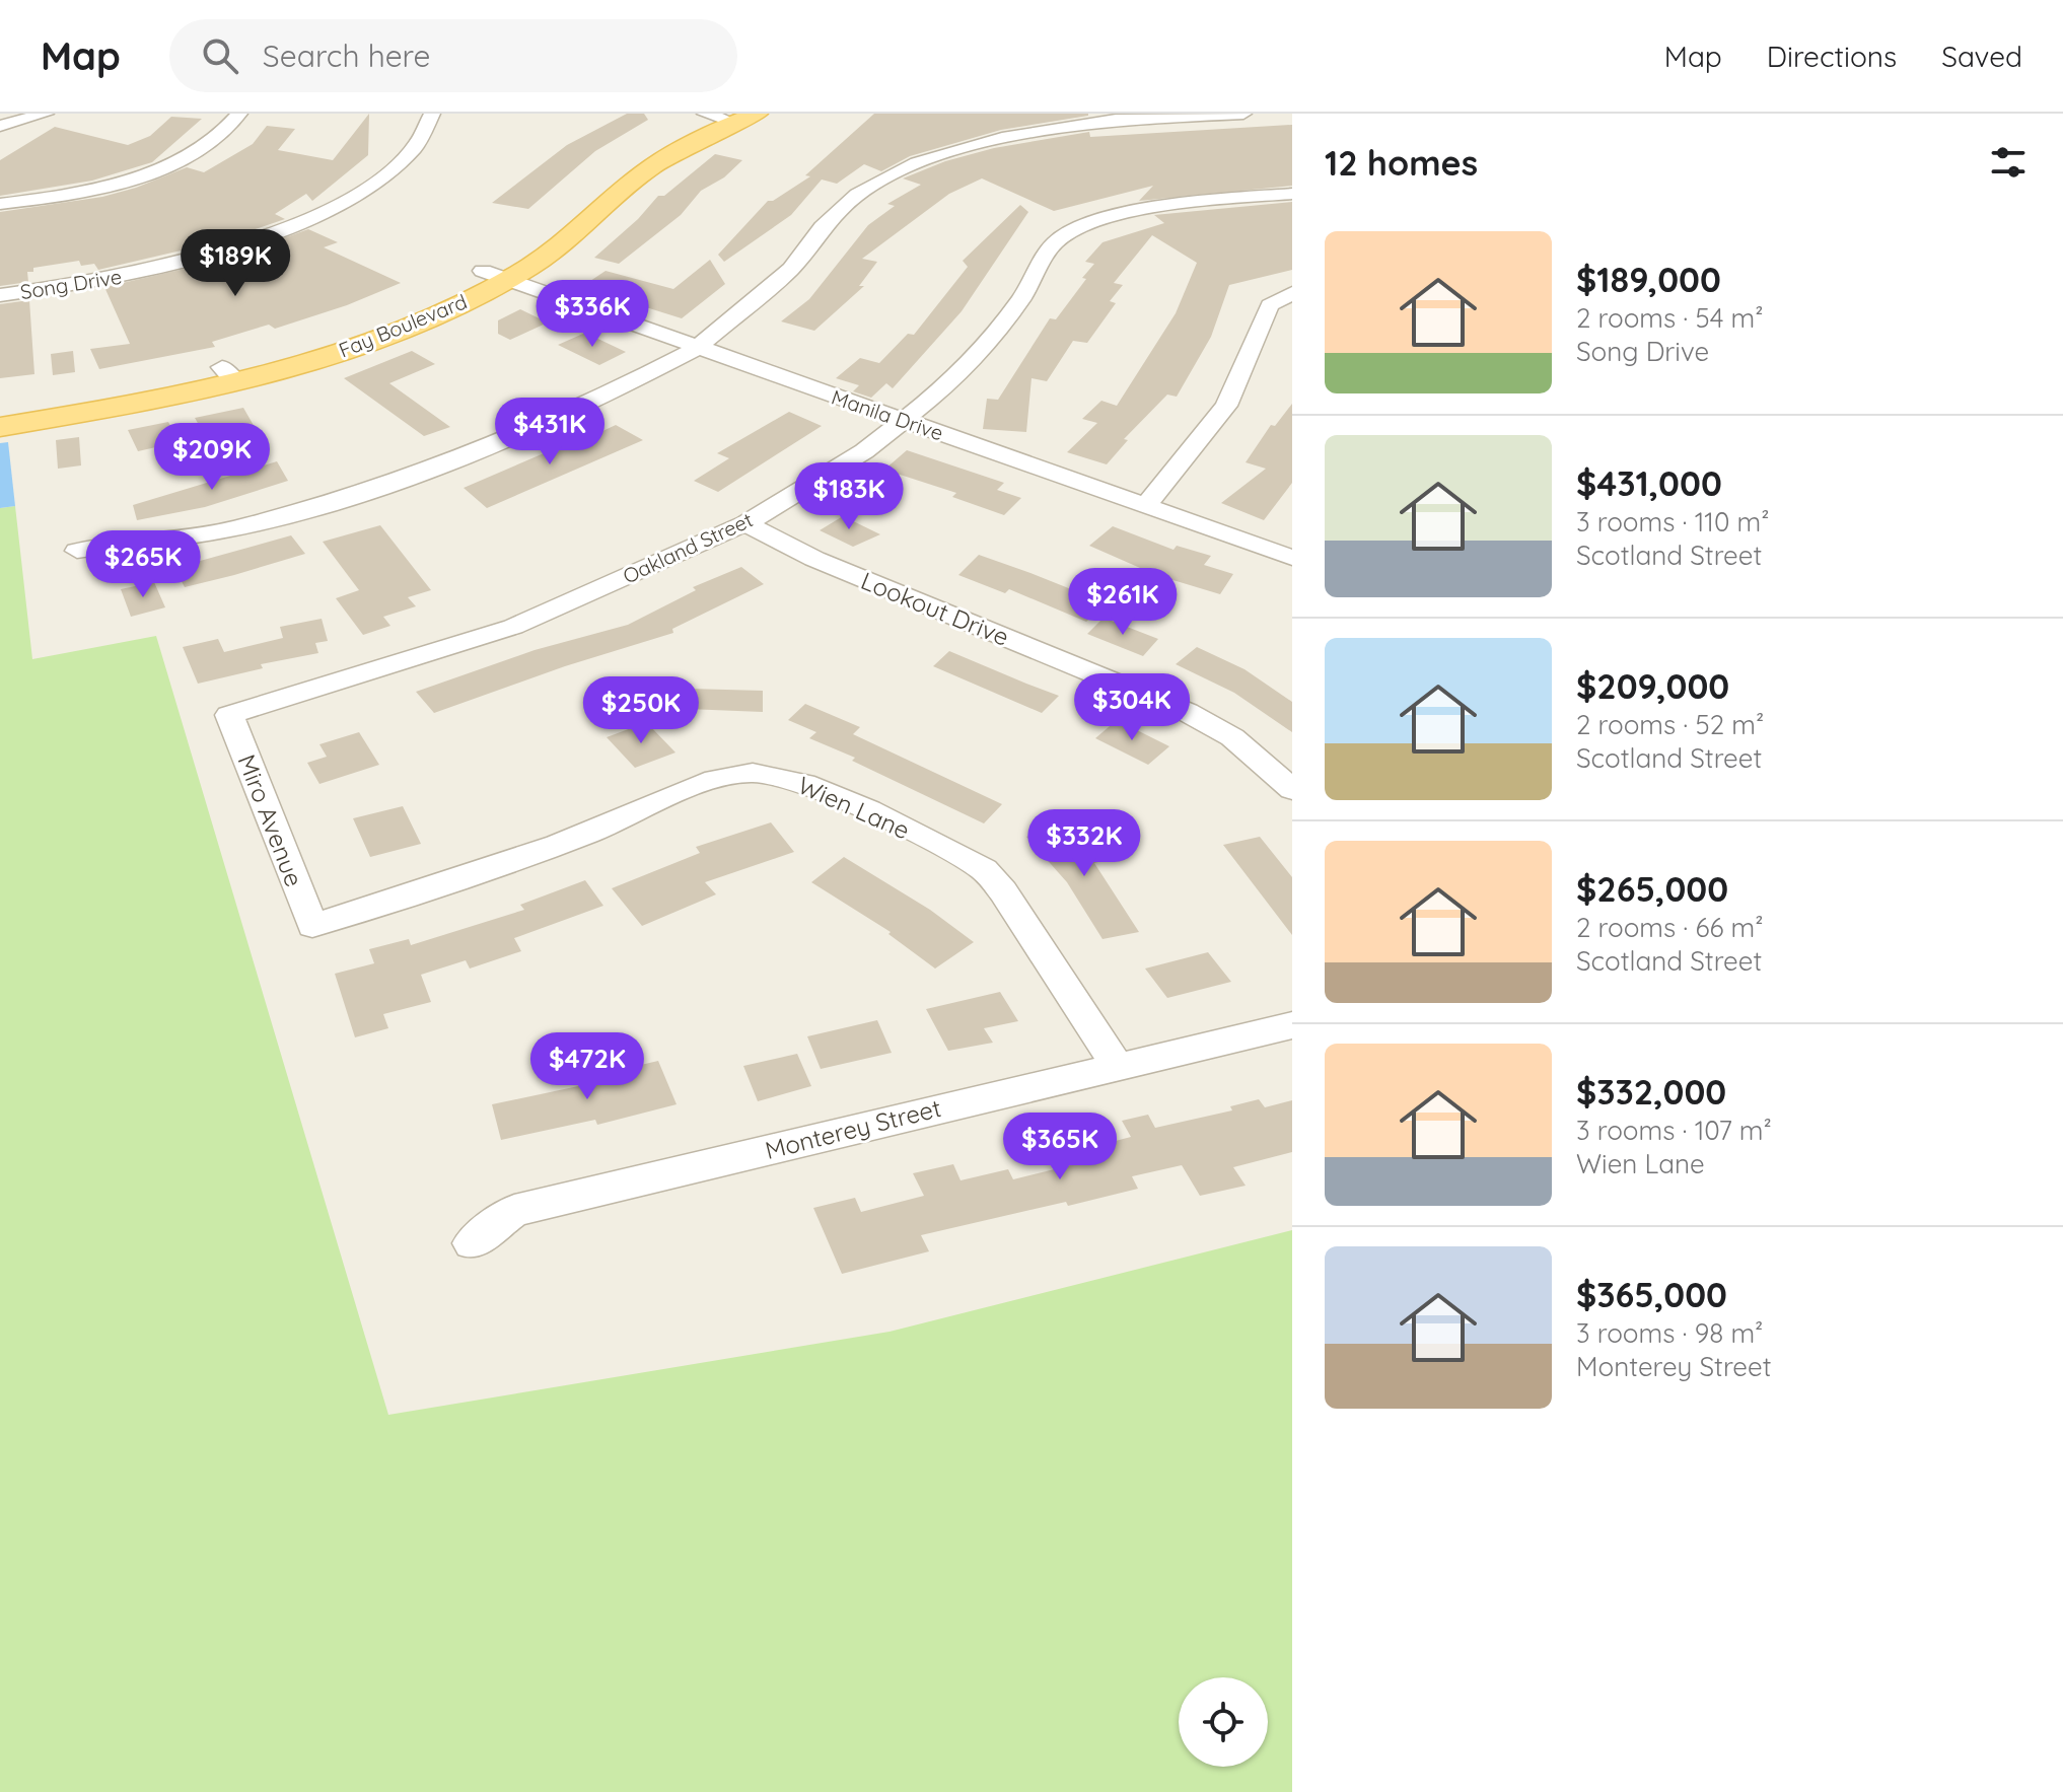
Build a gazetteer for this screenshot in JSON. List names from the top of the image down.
{
  "streets": {
    "main road": ["Fay Boulevard"],
    "street": [
      "Song Drive",
      "Manila Drive",
      "Oakland Street",
      "Lookout Drive",
      "Wien Lane",
      "Miro Avenue",
      "Monterey Street"
    ]
  },
  "crossings": [
    ["Fay Boulevard", "Manila Drive"],
    ["Manila Drive", "Oakland Street"],
    ["Oakland Street", "Lookout Drive"],
    ["Oakland Street", "Miro Avenue"],
    ["Wien Lane", "Miro Avenue"],
    ["Wien Lane", "Monterey Street"]
  ],
  "page": {
    "header": "Map",
    "search": "Search here",
    "nav": ["Map", "Directions", "Saved"],
    "heading": "12 homes",
    "list": [
      {
        "name": "$189,000",
        "note": "2 rooms · 54 m² · Song Drive"
      },
      {
        "name": "$431,000",
        "note": "3 rooms · 110 m² · Scotland Street"
      },
      {
        "name": "$209,000",
        "note": "2 rooms · 52 m² · Scotland Street"
      },
      {
        "name": "$265,000",
        "note": "2 rooms · 66 m² · Scotland Street"
      },
      {
        "name": "$332,000",
        "note": "3 rooms · 107 m² · Wien Lane"
      },
      {
        "name": "$365,000",
        "note": "3 rooms · 98 m² · Monterey Street"
      }
    ],
    "price": [
      "$189K",
      "$336K",
      "$431K",
      "$209K",
      "$183K",
      "$265K",
      "$261K",
      "$304K",
      "$250K",
      "$332K",
      "$472K",
      "$365K"
    ]
  }
}
